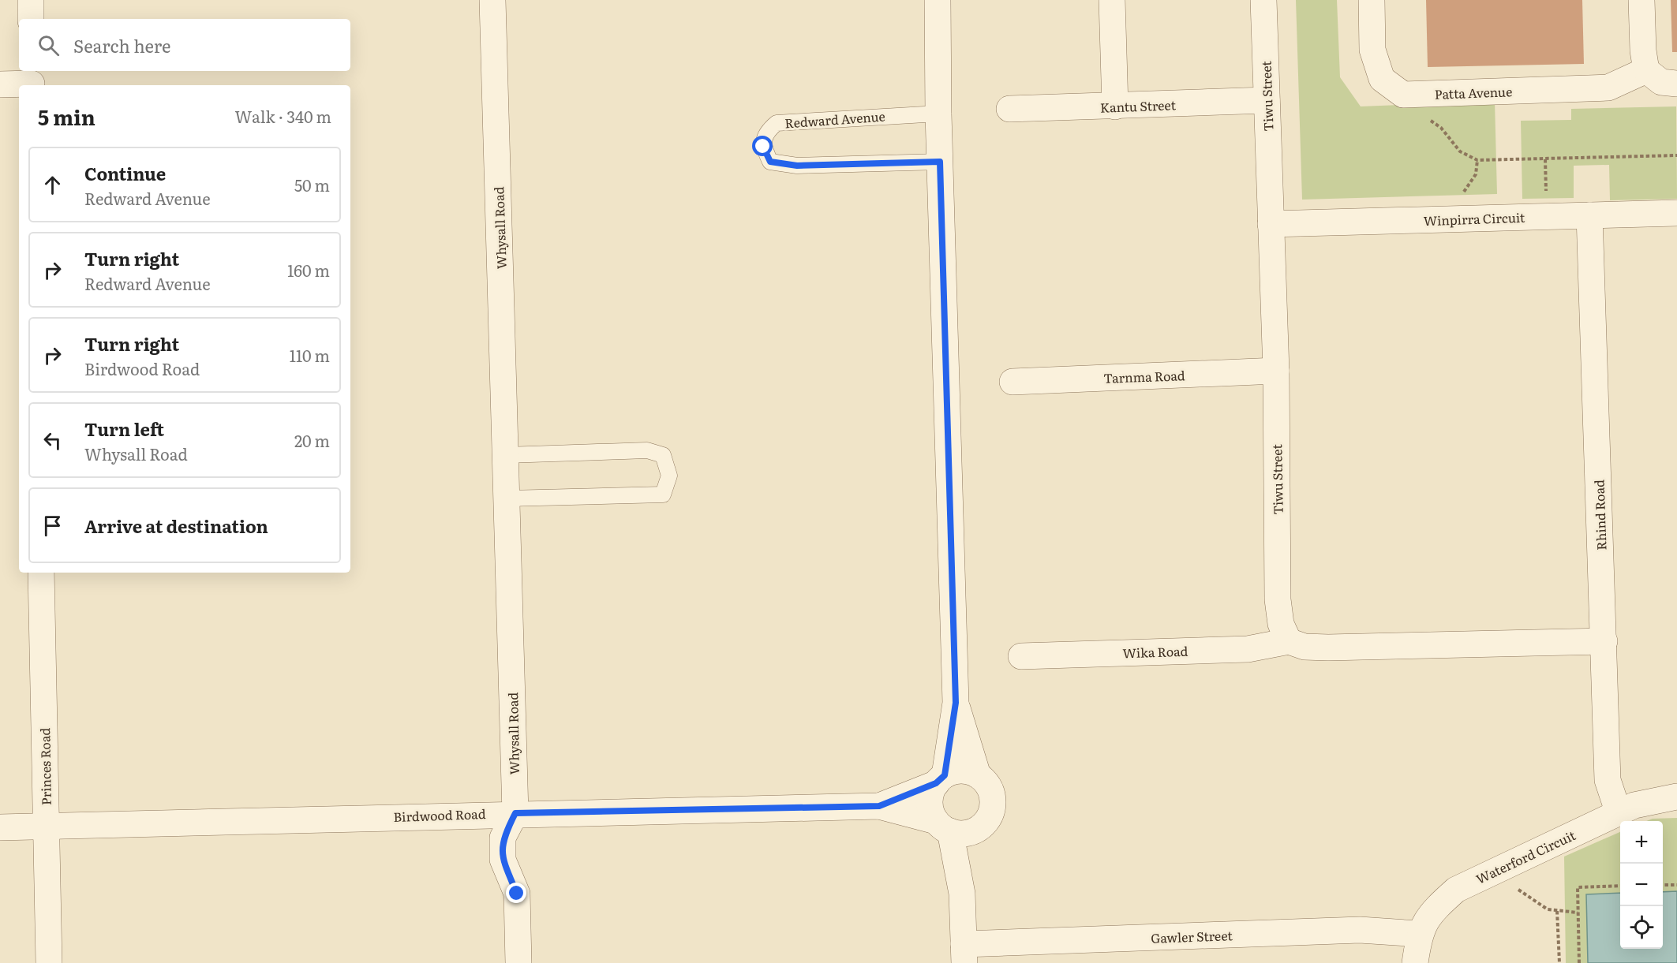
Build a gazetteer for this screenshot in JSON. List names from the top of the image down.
{
  "streets": {
    "street": [
      "Patta Avenue",
      "Tiwu Street",
      "Kantu Street",
      "Winpirra Circuit",
      "Whysall Road",
      "Tarnma Road",
      "Rhind Road",
      "Wika Road",
      "Princes Road",
      "Birdwood Road",
      "Waterford Circuit",
      "Gawler Street"
    ],
    "lane": ["Redward Avenue"]
  },
  "crossings": [
    ["Tiwu Street", "Kantu Street"],
    ["Tiwu Street", "Winpirra Circuit"],
    ["Tiwu Street", "Tarnma Road"],
    ["Tiwu Street", "Wika Road"],
    ["Winpirra Circuit", "Rhind Road"],
    ["Whysall Road", "Birdwood Road"],
    ["Rhind Road", "Waterford Circuit"],
    ["Princes Road", "Birdwood Road"],
    ["Waterford Circuit", "Gawler Street"]
  ],
  "page": {
    "search": "Search here",
    "heading": ["5 min", "Walk · 340 m"],
    "list": [
      ["Continue", "Redward Avenue", "50 m"],
      ["Turn right", "Redward Avenue", "160 m"],
      ["Turn right", "Birdwood Road", "110 m"],
      ["Turn left", "Whysall Road", "20 m"],
      "Arrive at destination"
    ],
    "map_buttons": ["+", "−"]
  }
}
